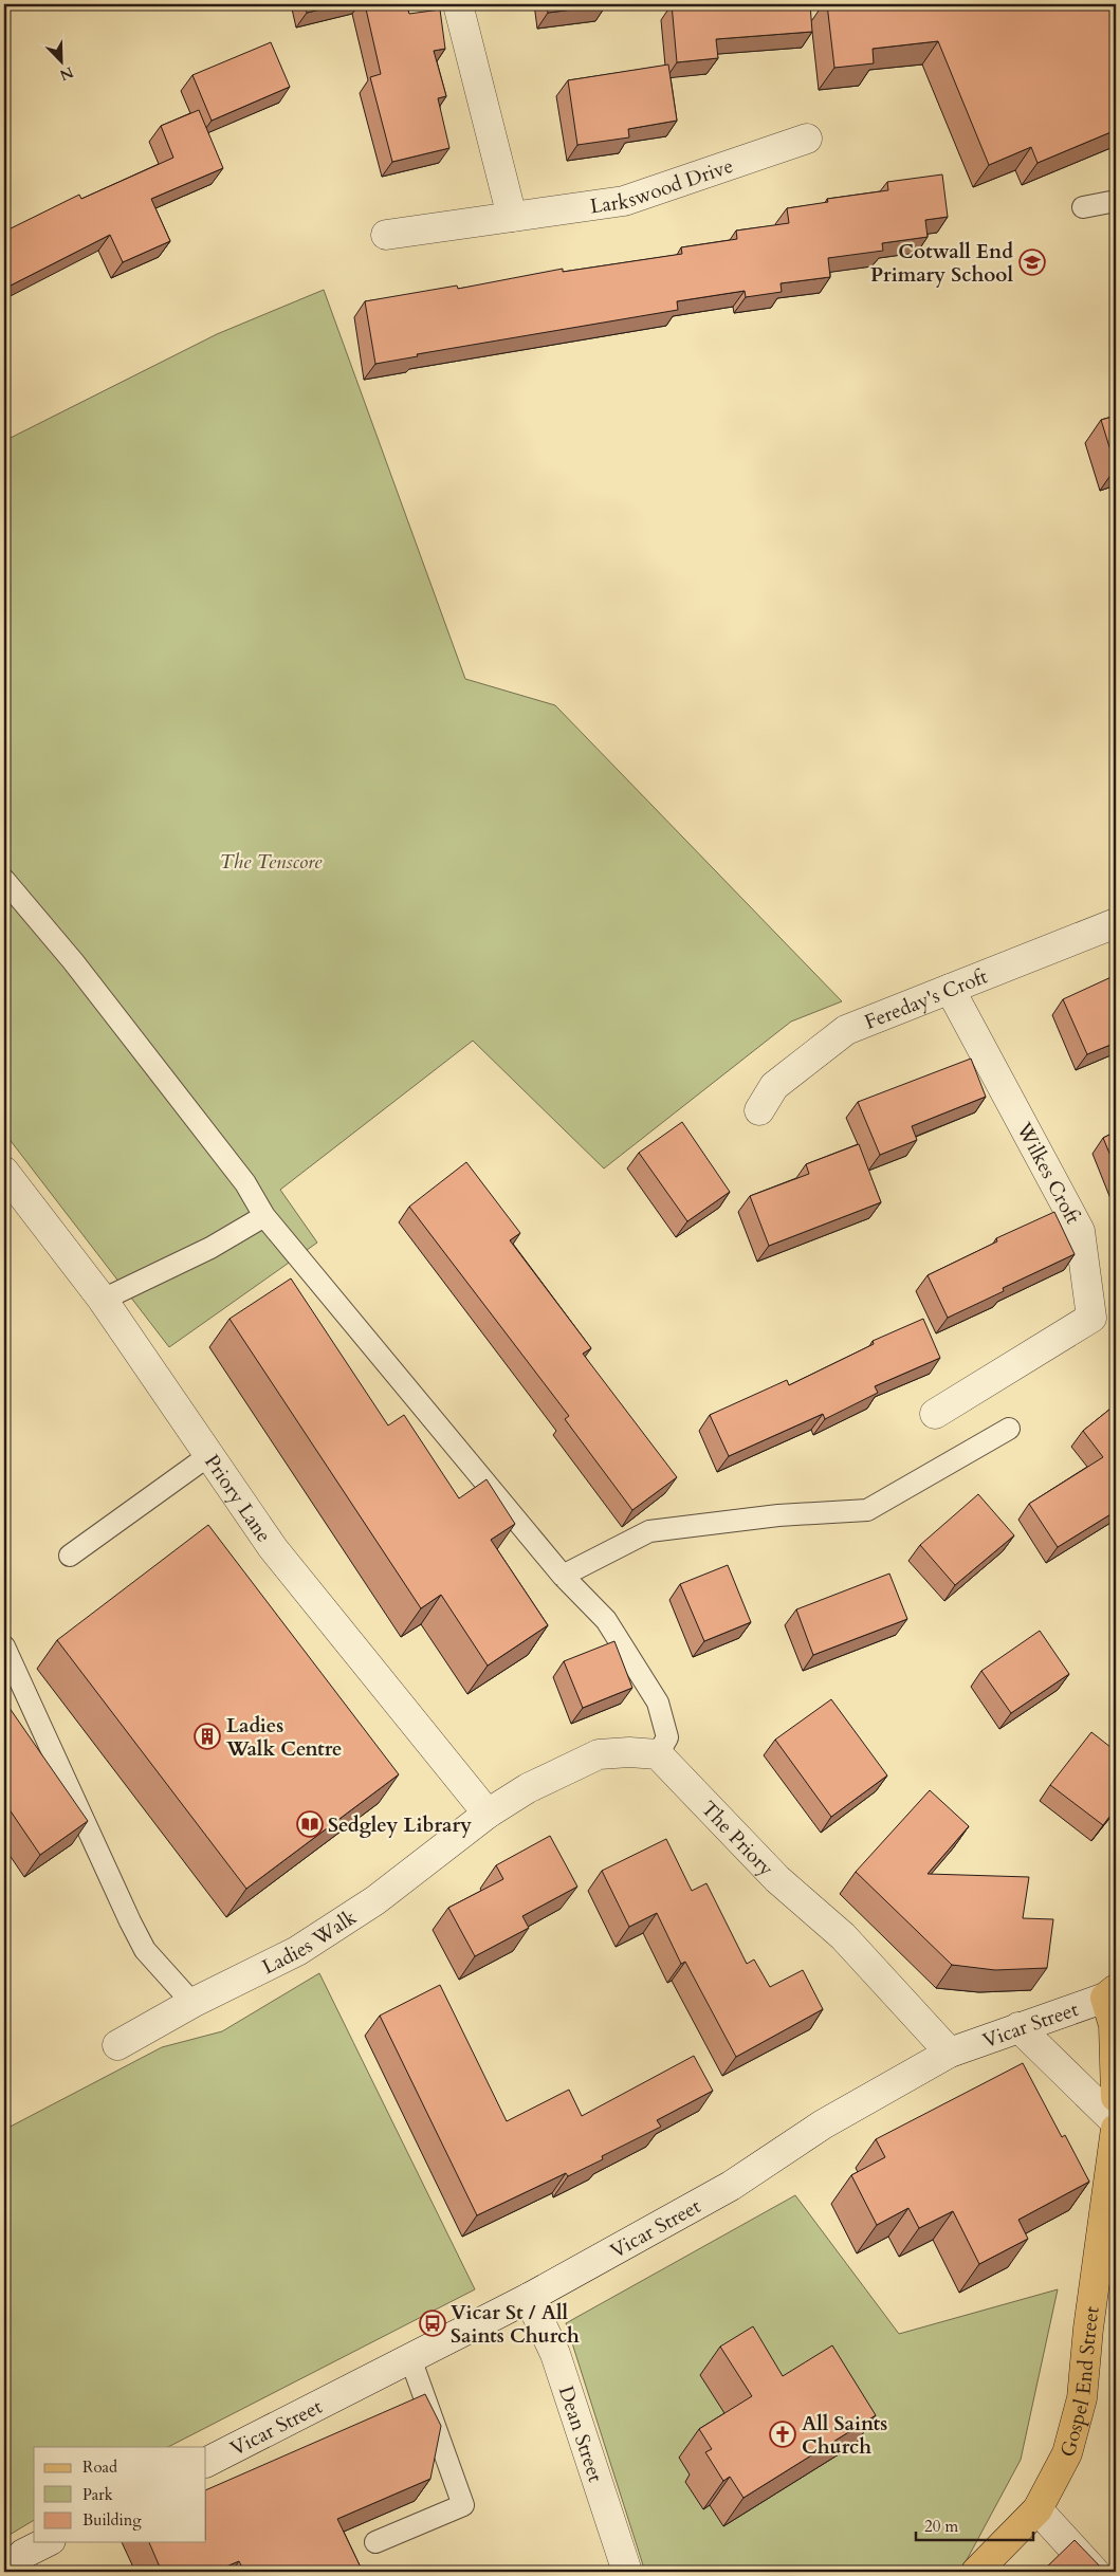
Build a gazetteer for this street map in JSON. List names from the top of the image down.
{
  "streets": {
    "main road": ["Gospel End Street"],
    "street": [
      "Larkswood Drive",
      "Fereday's Croft",
      "Wilkes Croft",
      "Priory Lane",
      "The Priory",
      "Ladies Walk",
      "Vicar Street",
      "Dean Street"
    ]
  },
  "crossings": [
    ["Fereday's Croft", "Wilkes Croft"],
    ["Priory Lane", "Ladies Walk"],
    ["The Priory", "Vicar Street"],
    ["Vicar Street", "Dean Street"]
  ],
  "parks": ["The Tenscore"],
  "places": {
    "school or university": ["Cotwall End Primary School"],
    "building": ["Ladies Walk Centre"],
    "library": ["Sedgley Library"],
    "bus stop": ["Vicar St / All Saints Church"],
    "church": ["All Saints Church"]
  },
  "legend": ["Road", "Park", "Building"],
  "scale_bar": "20 m",
  "north": "bottom right"
}
